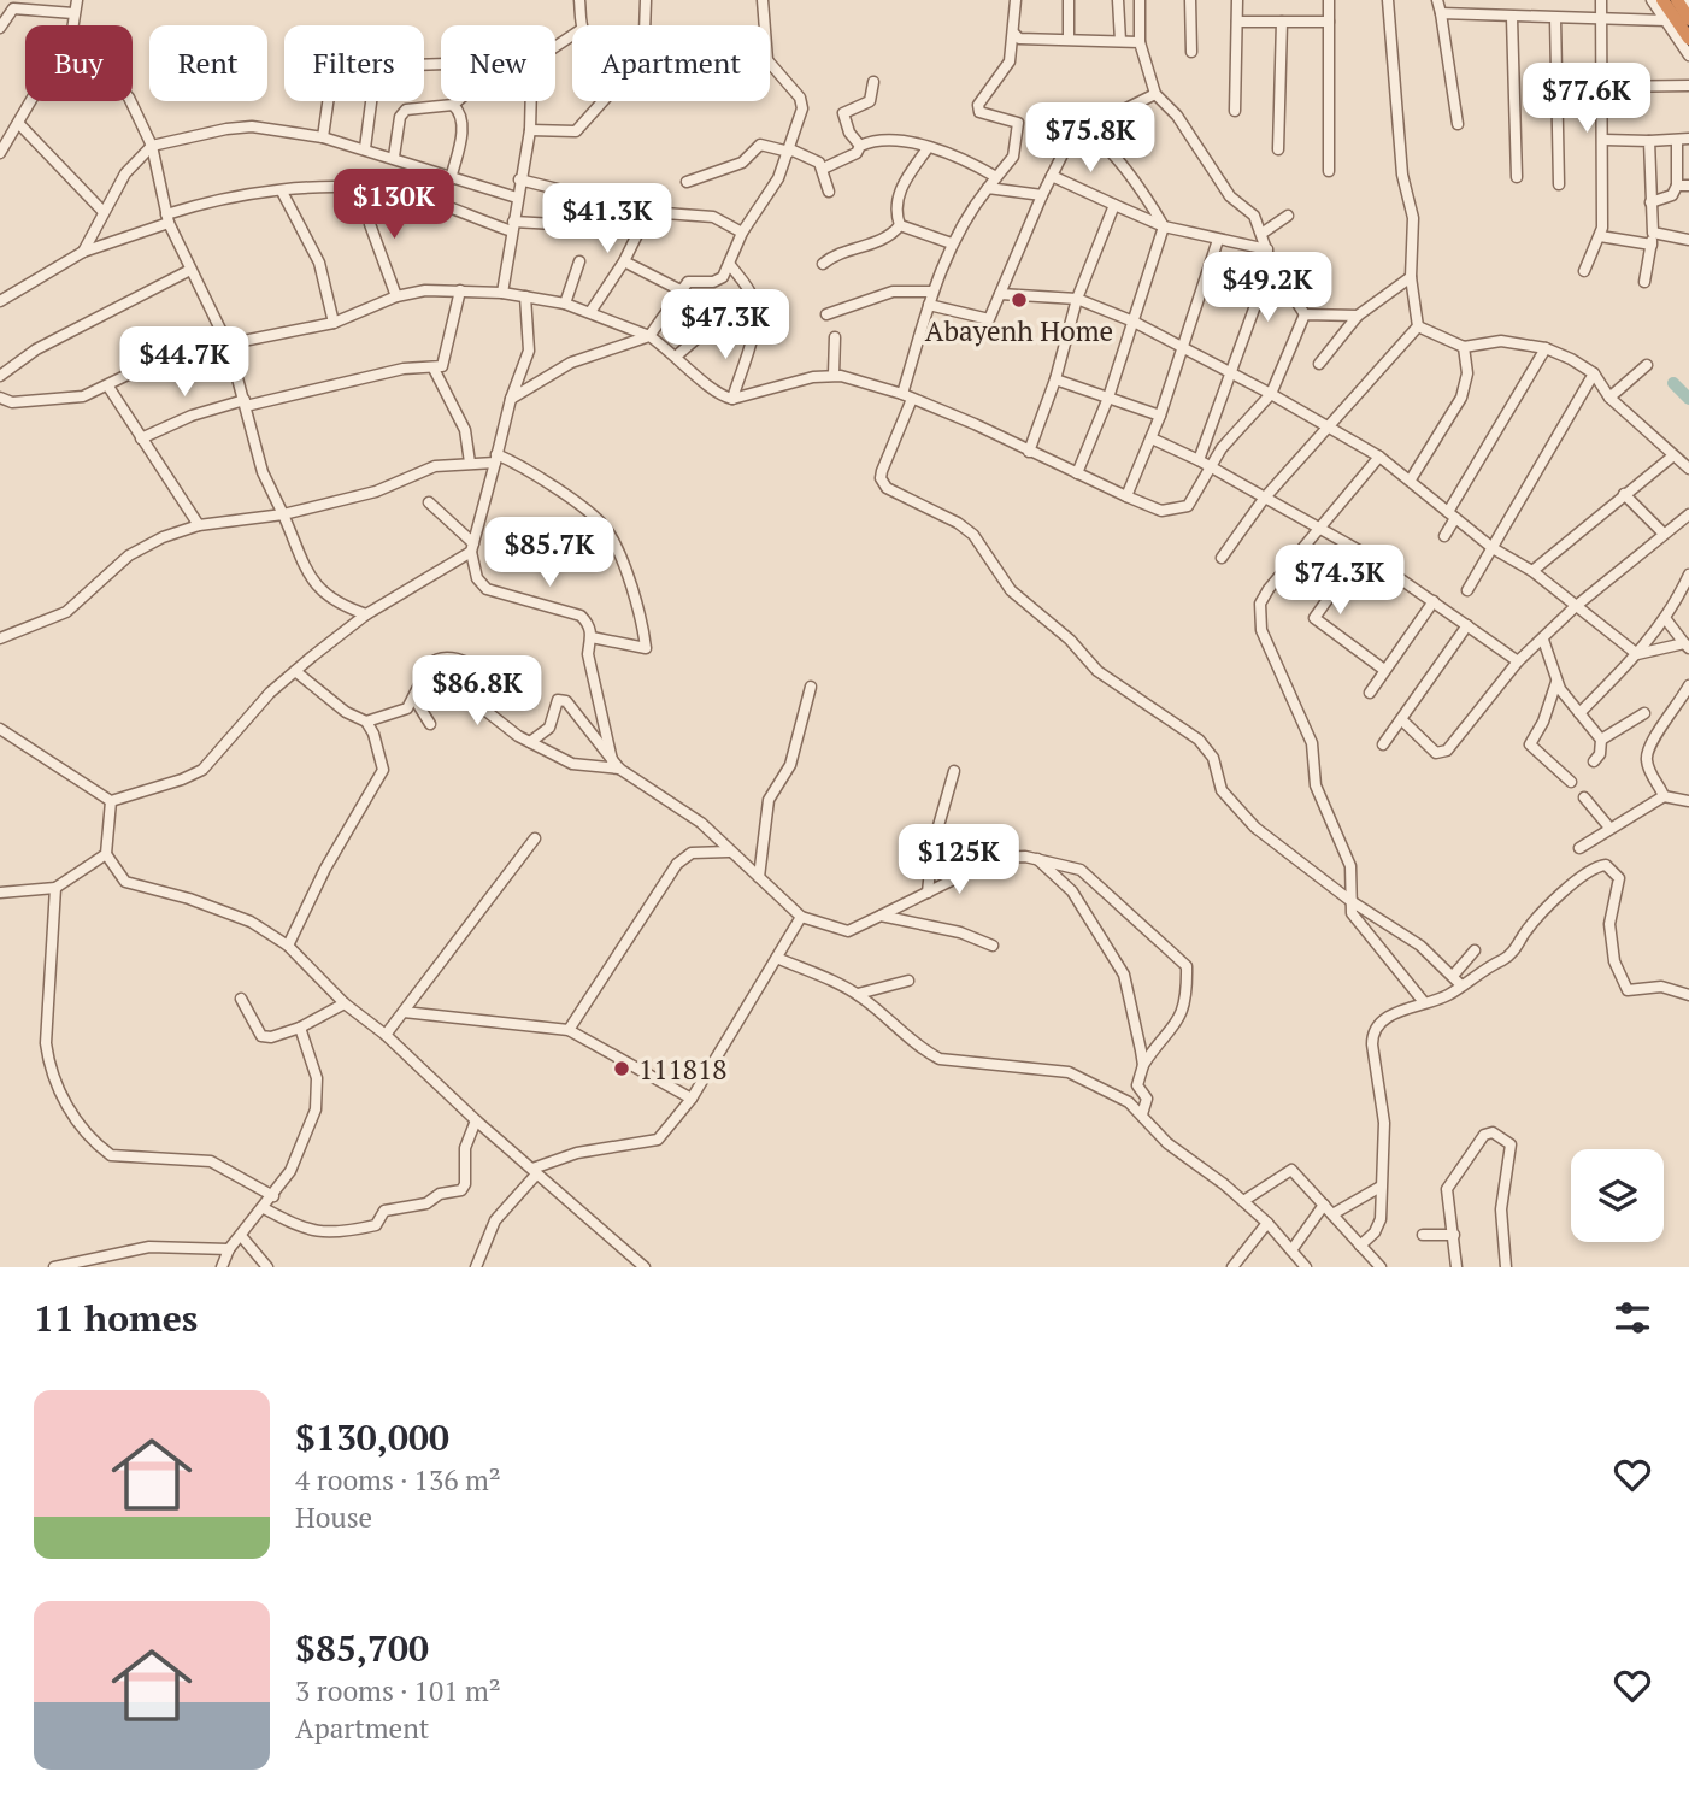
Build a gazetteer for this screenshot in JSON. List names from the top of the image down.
{
  "places": ["Abayenh Home", "111818"],
  "page": {
    "chip": [
      "Buy",
      "Rent",
      "Filters",
      "New",
      "Apartment"
    ],
    "price": [
      "$77.6K",
      "$75.8K",
      "$130K",
      "$41.3K",
      "$49.2K",
      "$47.3K",
      "$44.7K",
      "$85.7K",
      "$74.3K",
      "$86.8K",
      "$125K"
    ],
    "heading": "11 homes",
    "list": [
      {
        "name": "$130,000",
        "note": "4 rooms · 136 m² · House"
      },
      {
        "name": "$85,700",
        "note": "3 rooms · 101 m² · Apartment"
      }
    ]
  }
}
